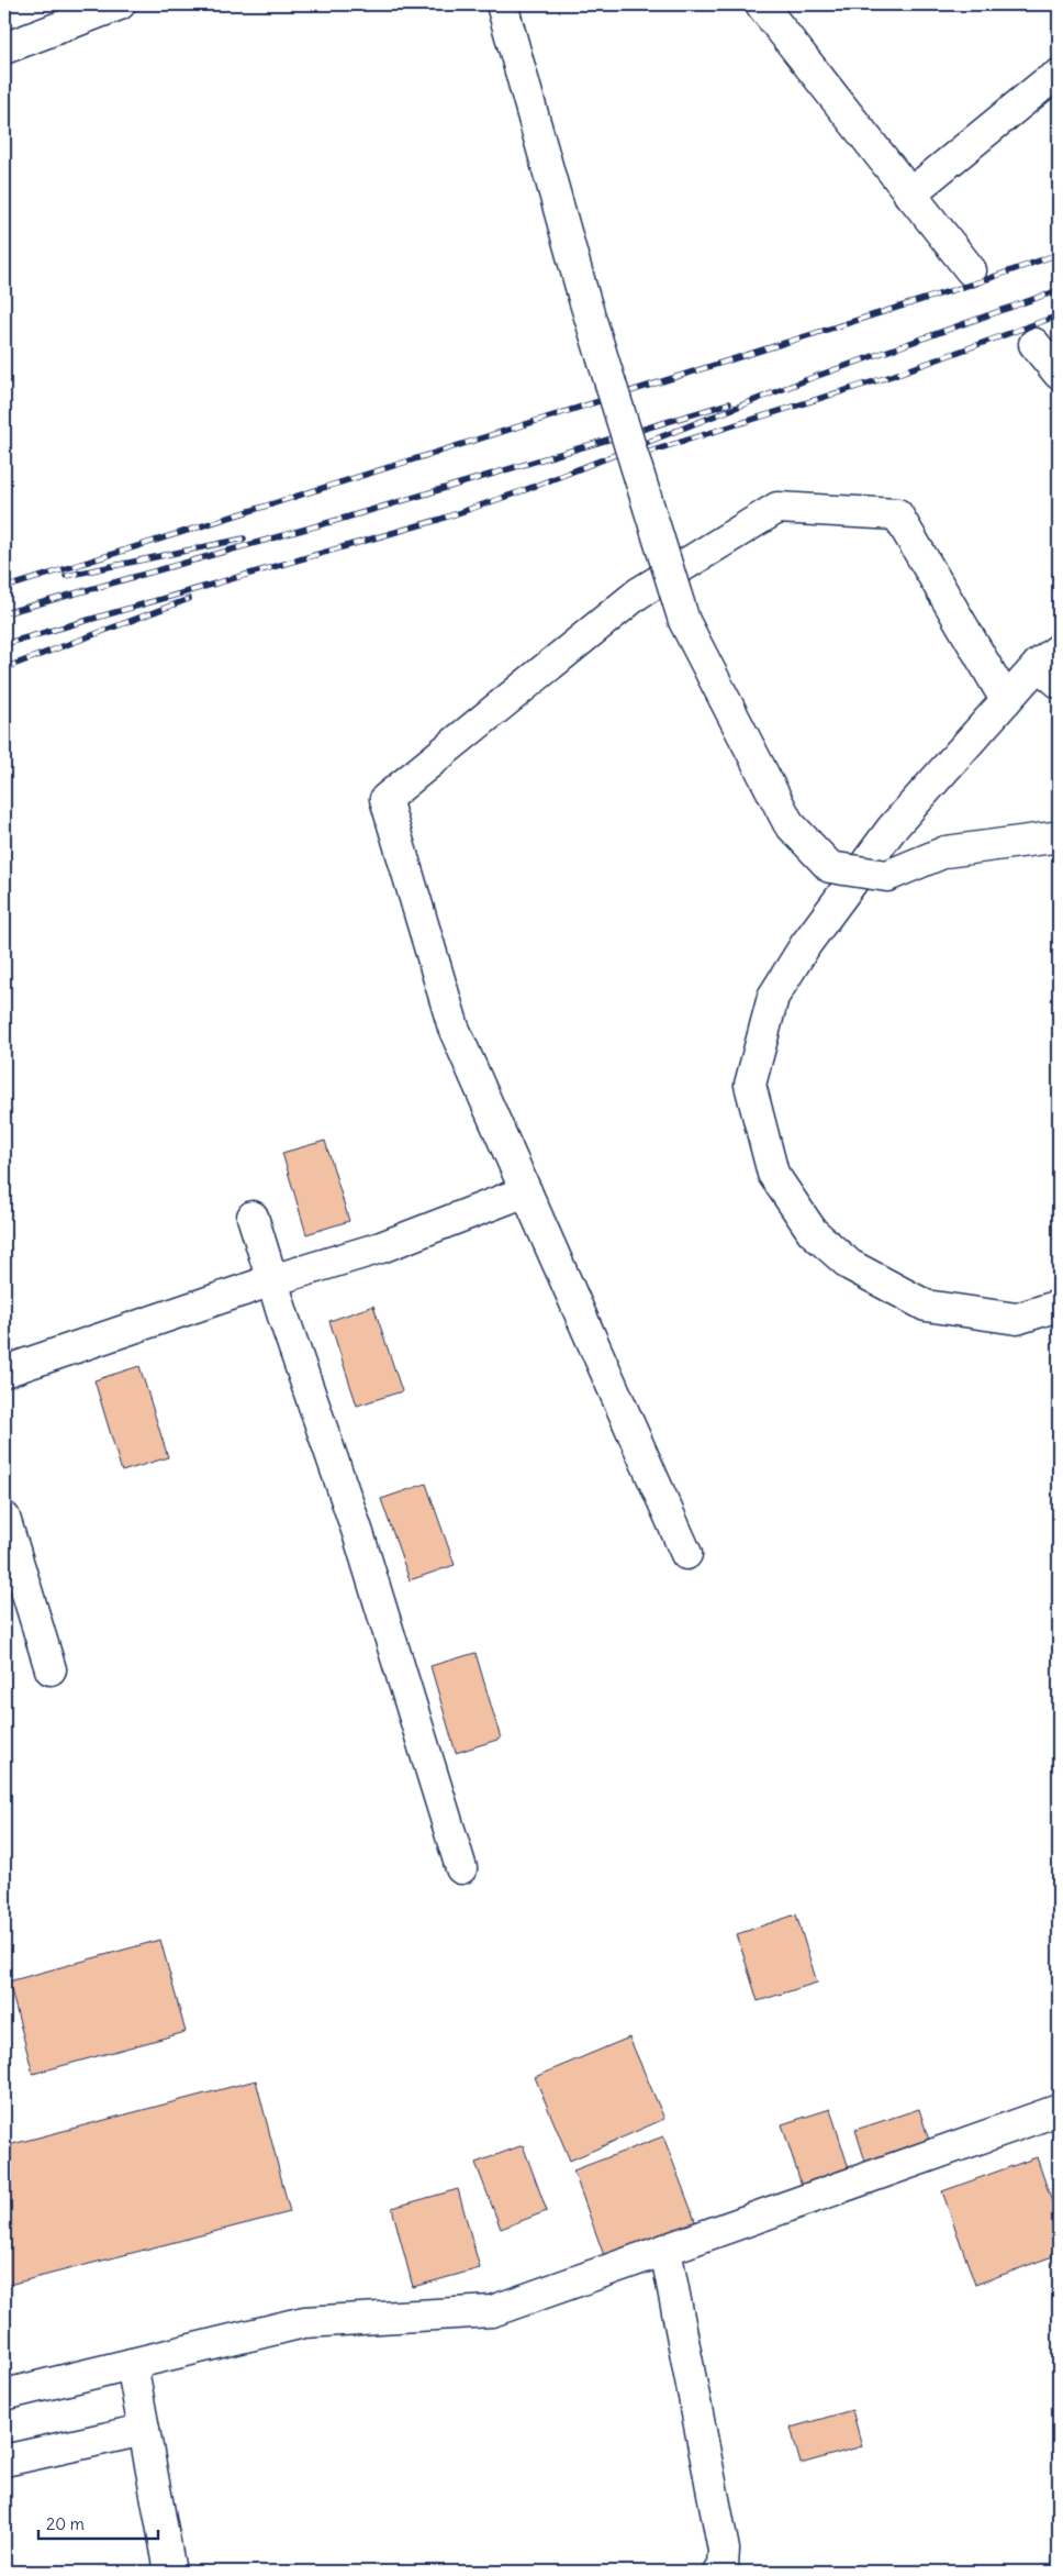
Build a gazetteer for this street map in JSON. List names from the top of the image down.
{
  "scale_bar": "20 m"
}
